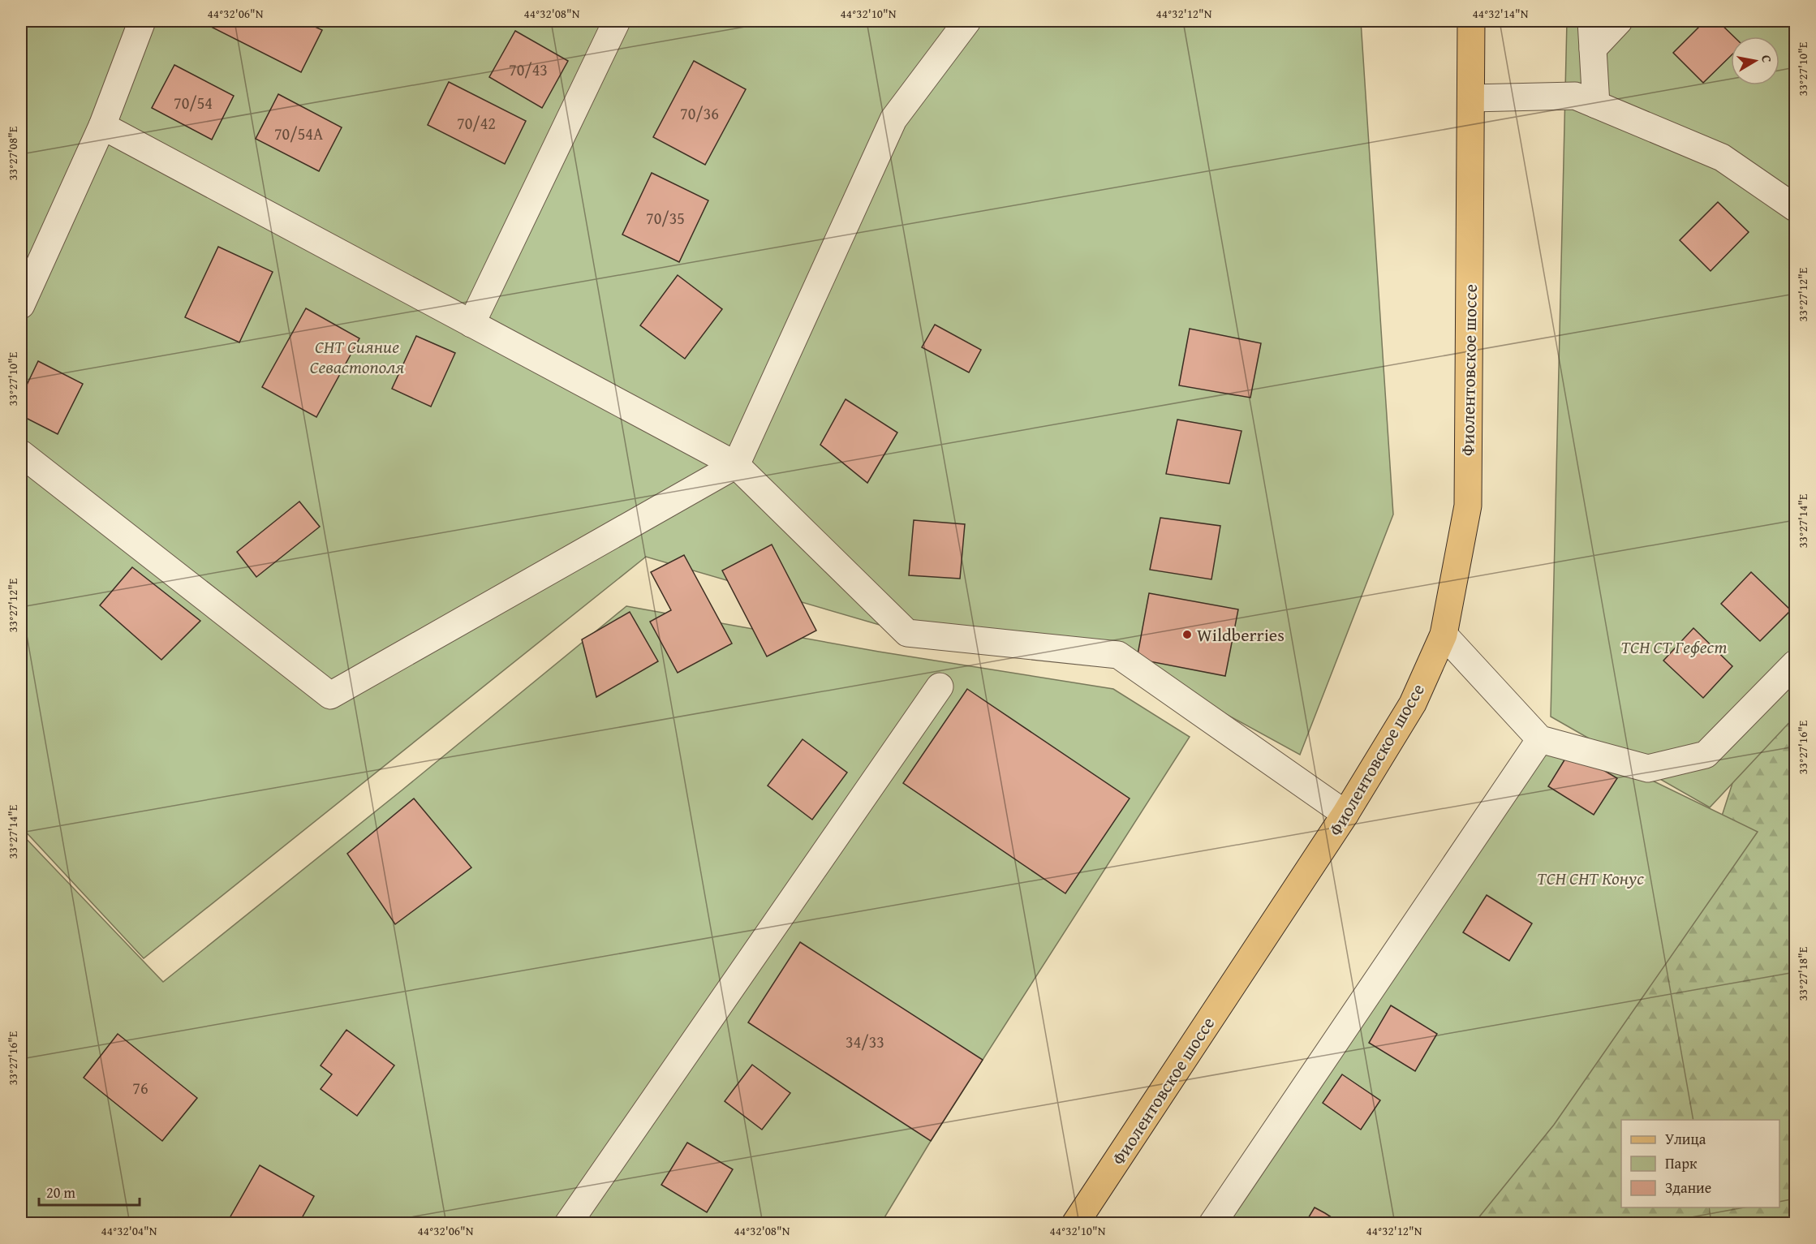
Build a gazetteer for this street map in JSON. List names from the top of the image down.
{
  "streets": {
    "main road": ["Фиолентовское шоссе"]
  },
  "parks": ["СНТ Сияние Севастополя", "ТСН СТ Гефест", "ТСН СНТ Конус"],
  "places": ["Wildberries"],
  "house_numbers": [
    "70/43",
    "70/54",
    "70/36",
    "70/42",
    "70/54А",
    "70/35",
    "34/33",
    "76"
  ],
  "legend": ["Улица", "Парк", "Здание"],
  "scale_bar": "20 m",
  "north": "right",
  "coordinates": [
    "44°32'06\"N",
    "44°32'08\"N",
    "44°32'10\"N",
    "44°32'12\"N",
    "44°32'14\"N",
    "33°27'10\"E",
    "33°27'08\"E",
    "33°27'12\"E",
    "33°27'14\"E",
    "33°27'16\"E",
    "33°27'18\"E",
    "44°32'04\"N"
  ]
}
